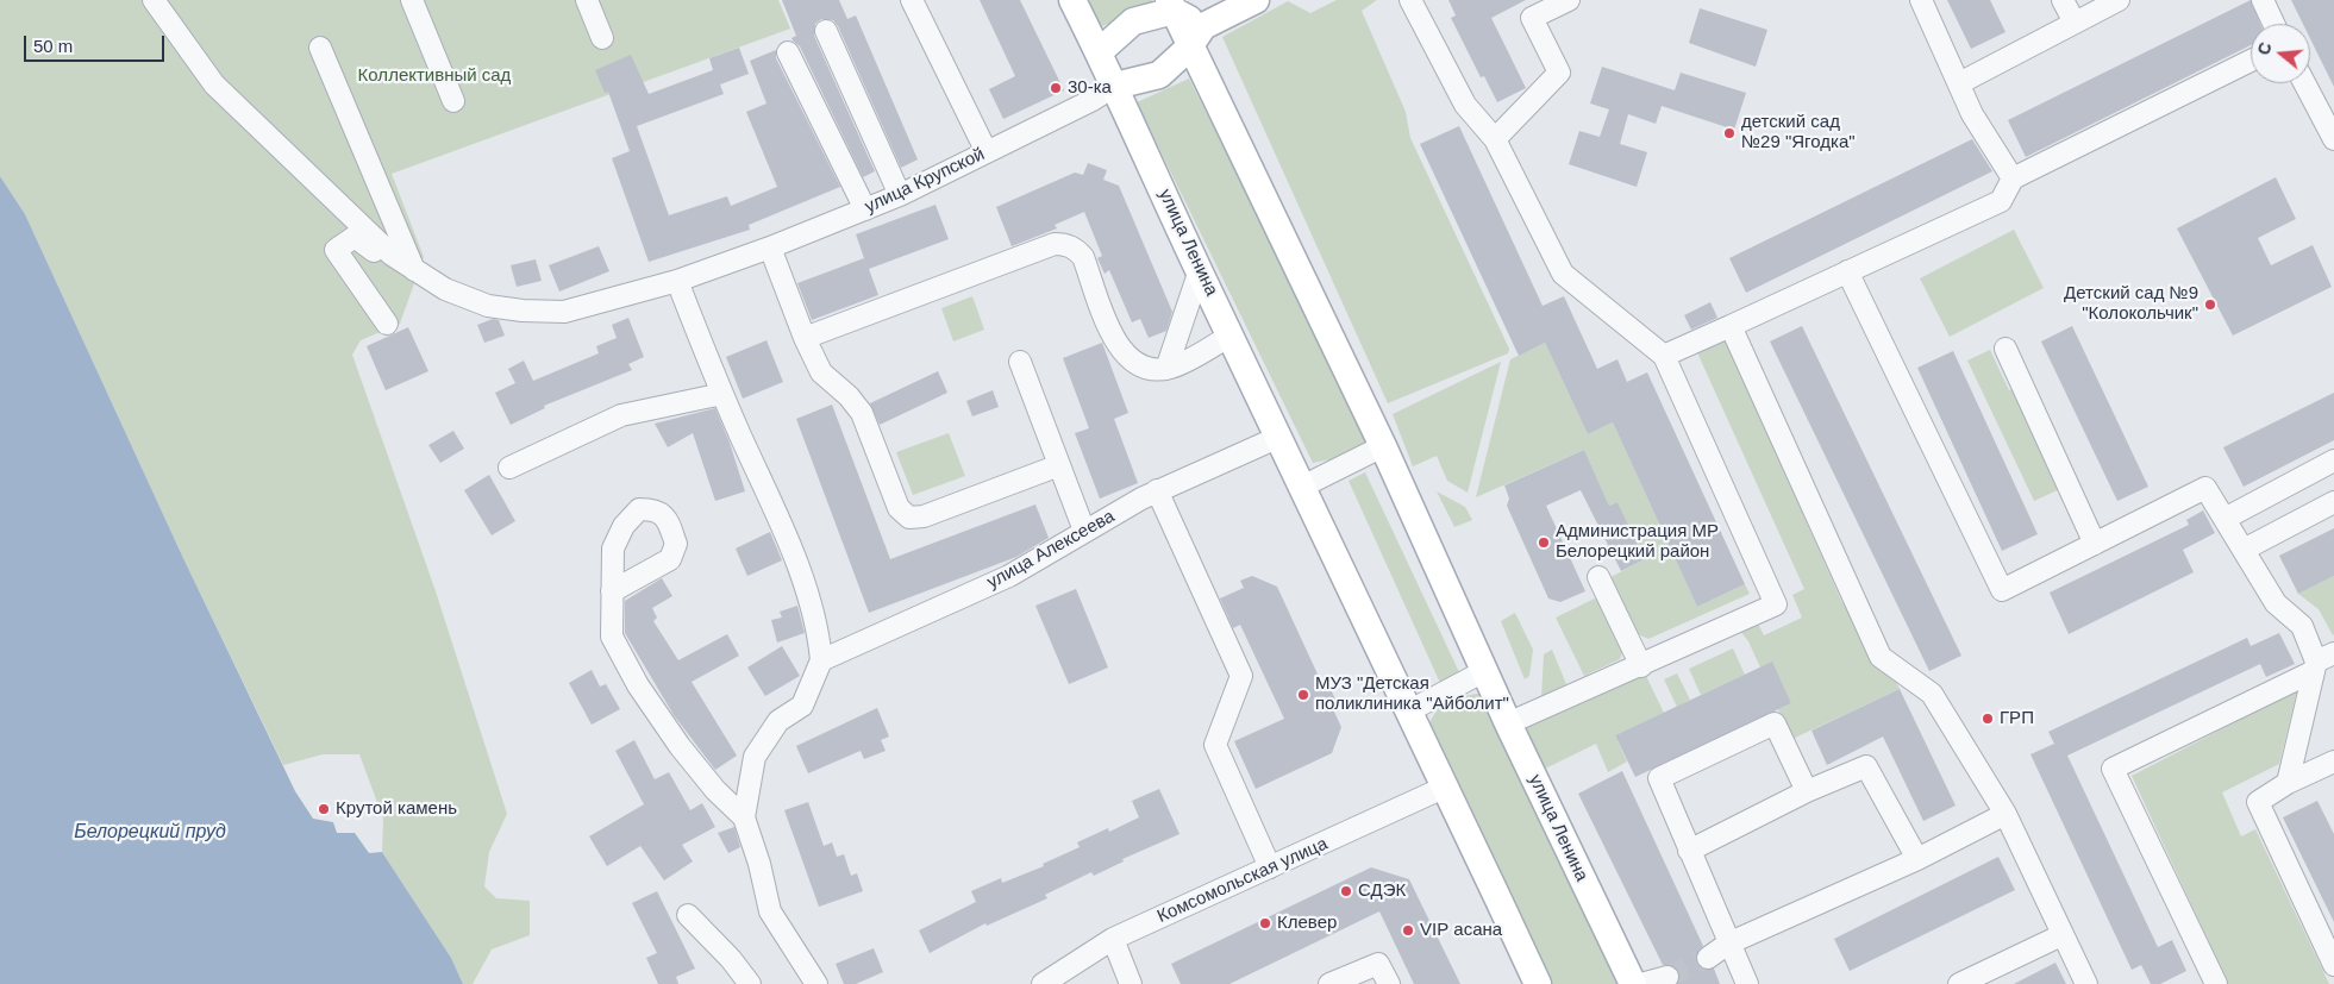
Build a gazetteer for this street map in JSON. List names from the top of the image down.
{
  "streets": {
    "main road": ["улица Крупской", "улица Ленина"],
    "street": ["улица Алексеева", "Комсомольская улица"]
  },
  "crossings": [
    ["улица Крупской", "улица Ленина"],
    ["улица Ленина", "улица Алексеева"],
    ["улица Ленина", "Комсомольская улица"]
  ],
  "water": ["Белорецкий пруд"],
  "parks": ["Коллективный сад"],
  "places": [
    "30-ка",
    "детский сад №29 \"Ягодка\"",
    "Детский сад №9 \"Колокольчик\"",
    "Администрация МР Белорецкий район",
    "МУЗ \"Детская поликлиника \"Айболит\"",
    "ГРП",
    "Крутой камень",
    "СДЭК",
    "Клевер",
    "VIP асана"
  ],
  "scale_bar": "50 m",
  "north": "left"
}
